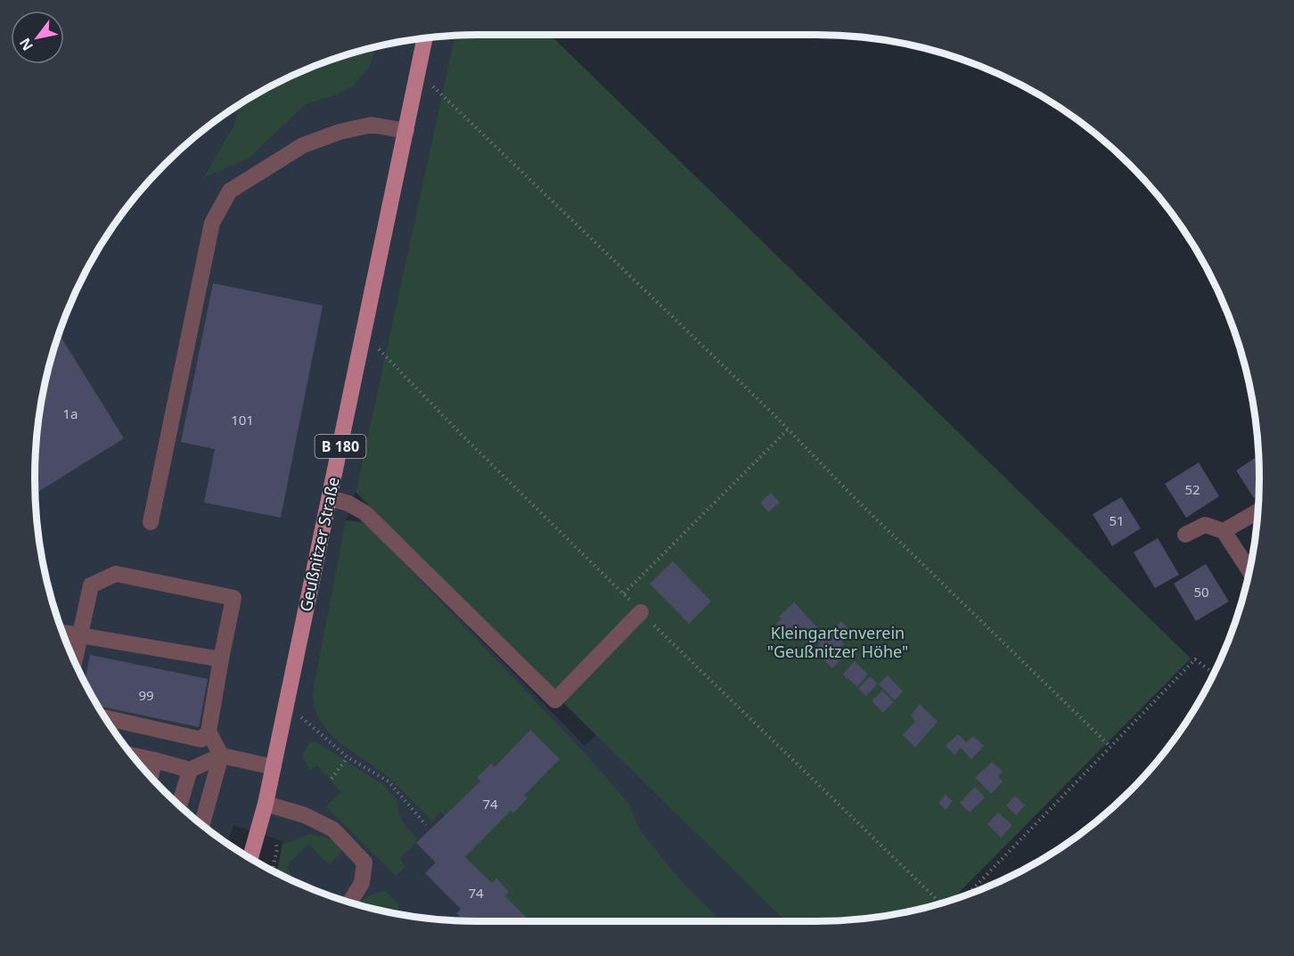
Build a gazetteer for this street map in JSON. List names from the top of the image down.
{
  "streets": {
    "main road": ["B 180", "Geußnitzer Straße"]
  },
  "parks": ["Kleingartenverein \"Geußnitzer Höhe\""],
  "house_numbers": [
    "1a",
    "101",
    "52",
    "51",
    "50",
    "99",
    "74",
    "74"
  ],
  "north": "bottom left"
}
